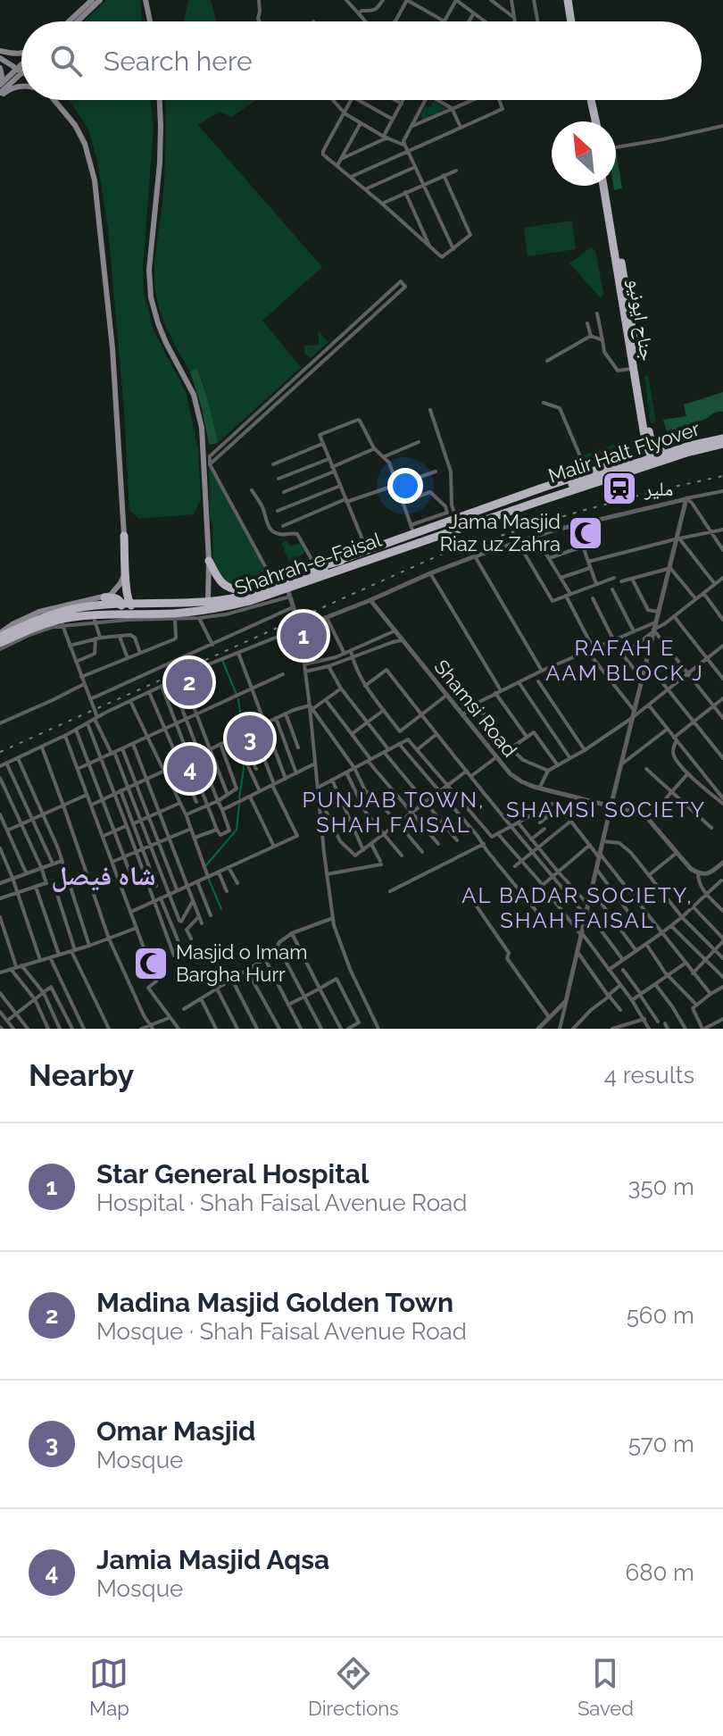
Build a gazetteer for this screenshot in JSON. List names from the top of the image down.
{
  "streets": {
    "highway": ["جناح ایونیو", "Malir Halt Flyover", "Shahrah-e-Faisal"],
    "street": ["Shamsi Road"]
  },
  "crossings": [
    ["Malir Halt Flyover", "Shahrah-e-Faisal"]
  ],
  "districts": [
    "RAFAH E AAM BLOCK J",
    "PUNJAB TOWN, SHAH FAISAL",
    "SHAMSI SOCIETY",
    "شاہ فیصل",
    "AL BADAR SOCIETY, SHAH FAISAL"
  ],
  "places": {
    "station": ["ملیر"],
    "mosque": ["Jama Masjid Riaz uz Zahra", "Masjid o Imam Bargha Hurr"]
  },
  "north": "top left",
  "page": {
    "search": "Search here",
    "pins": [
      "1",
      "2",
      "3",
      "4"
    ],
    "heading": ["Nearby", "4 results"],
    "list": [
      {
        "mark": "1",
        "name": "Star General Hospital",
        "note": "Hospital · Shah Faisal Avenue Road",
        "value": "350 m"
      },
      {
        "mark": "2",
        "name": "Madina Masjid Golden Town",
        "note": "Mosque · Shah Faisal Avenue Road",
        "value": "560 m"
      },
      {
        "mark": "3",
        "name": "Omar Masjid",
        "note": "Mosque",
        "value": "570 m"
      },
      {
        "mark": "4",
        "name": "Jamia Masjid Aqsa",
        "note": "Mosque",
        "value": "680 m"
      }
    ],
    "nav": ["Map", "Directions", "Saved"]
  }
}
